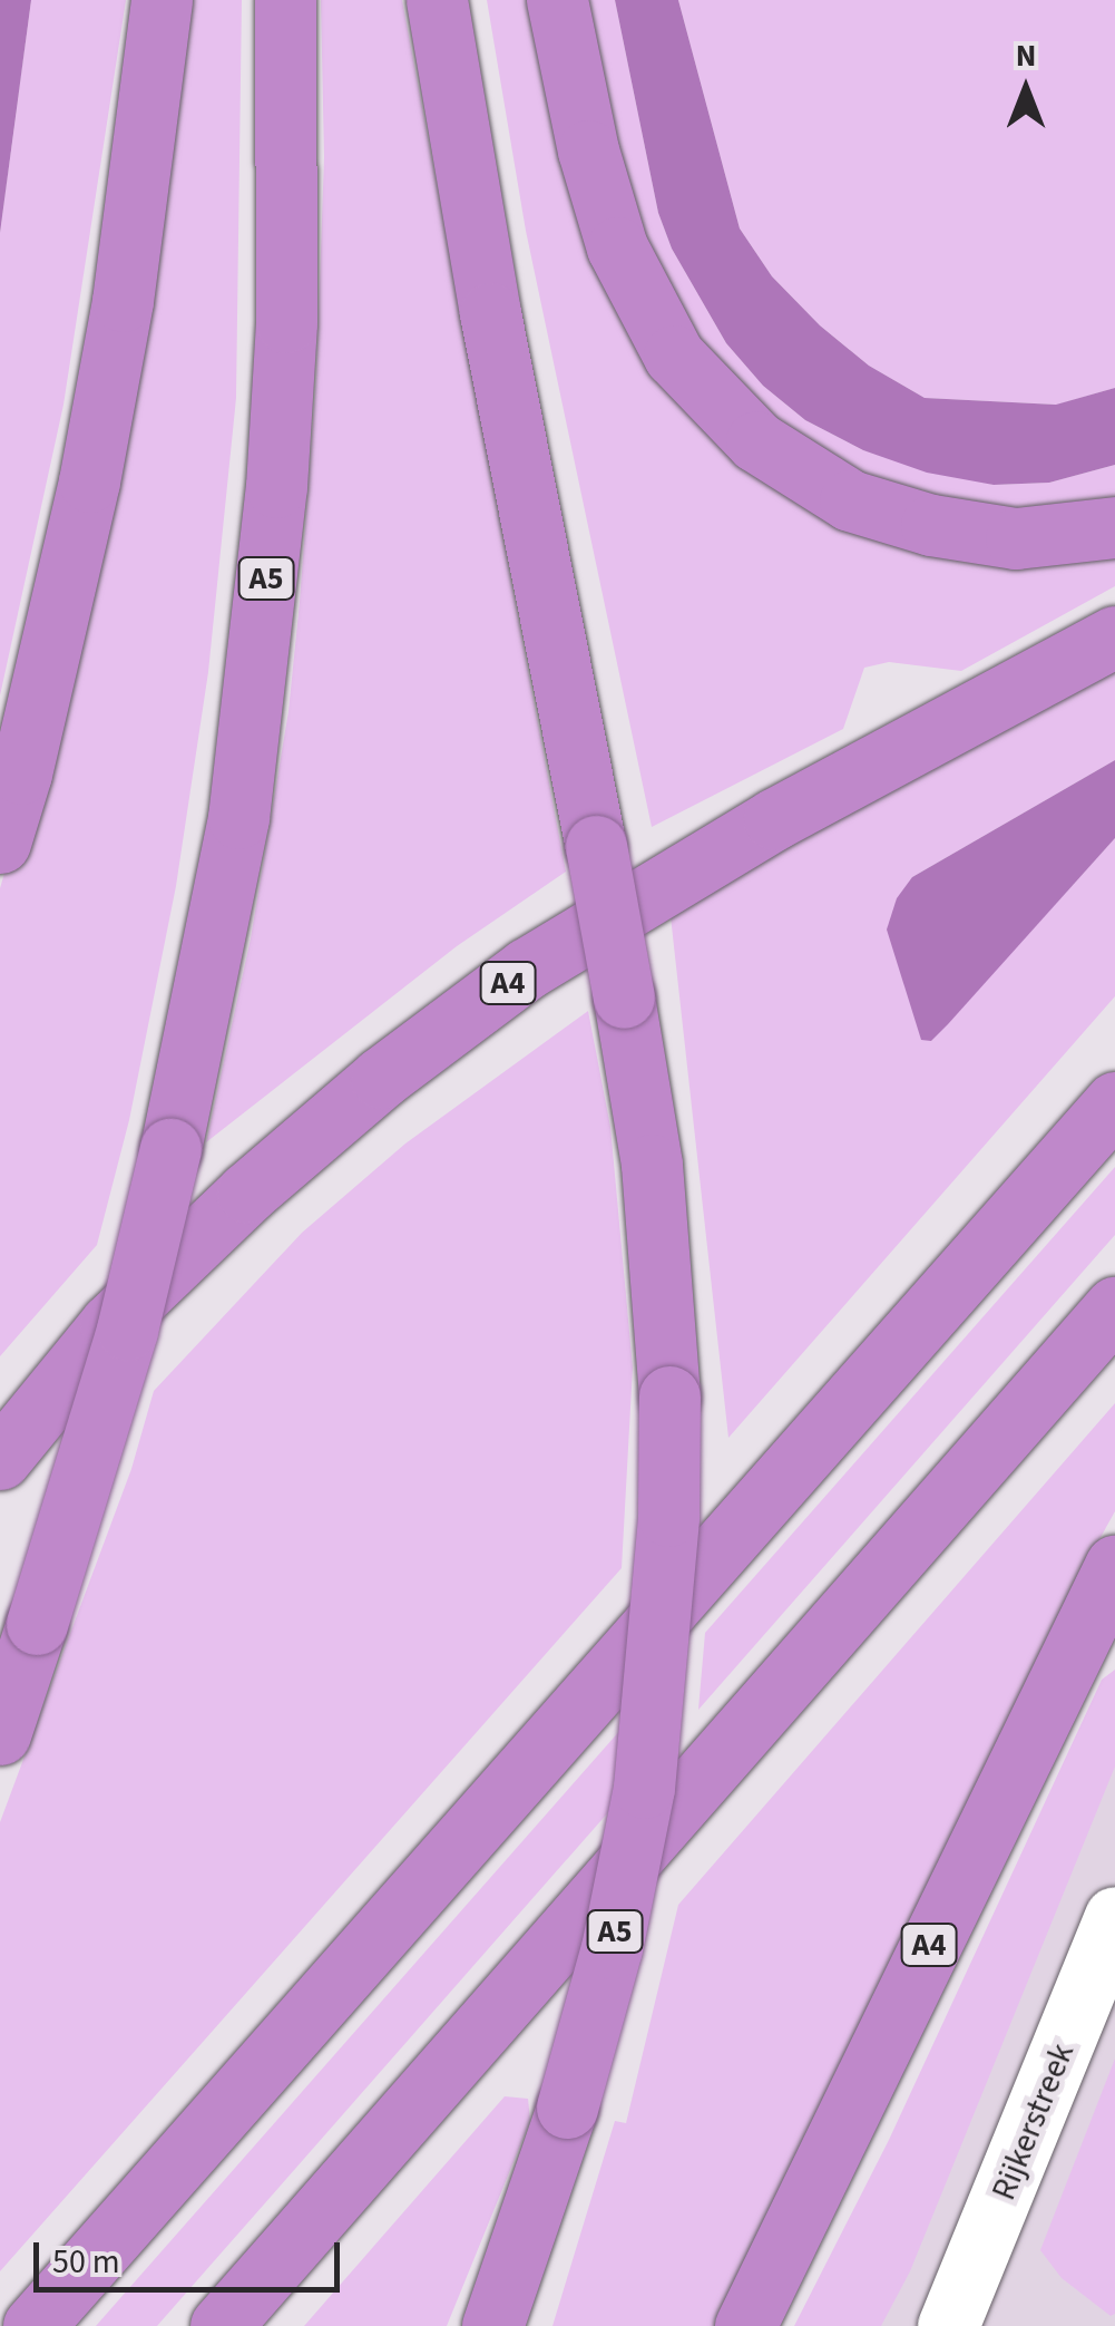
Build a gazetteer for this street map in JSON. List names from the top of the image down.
{
  "streets": {
    "highway": ["A5", "A4"],
    "street": ["Rijkerstreek"]
  },
  "scale_bar": "50 m",
  "north": "top"
}
